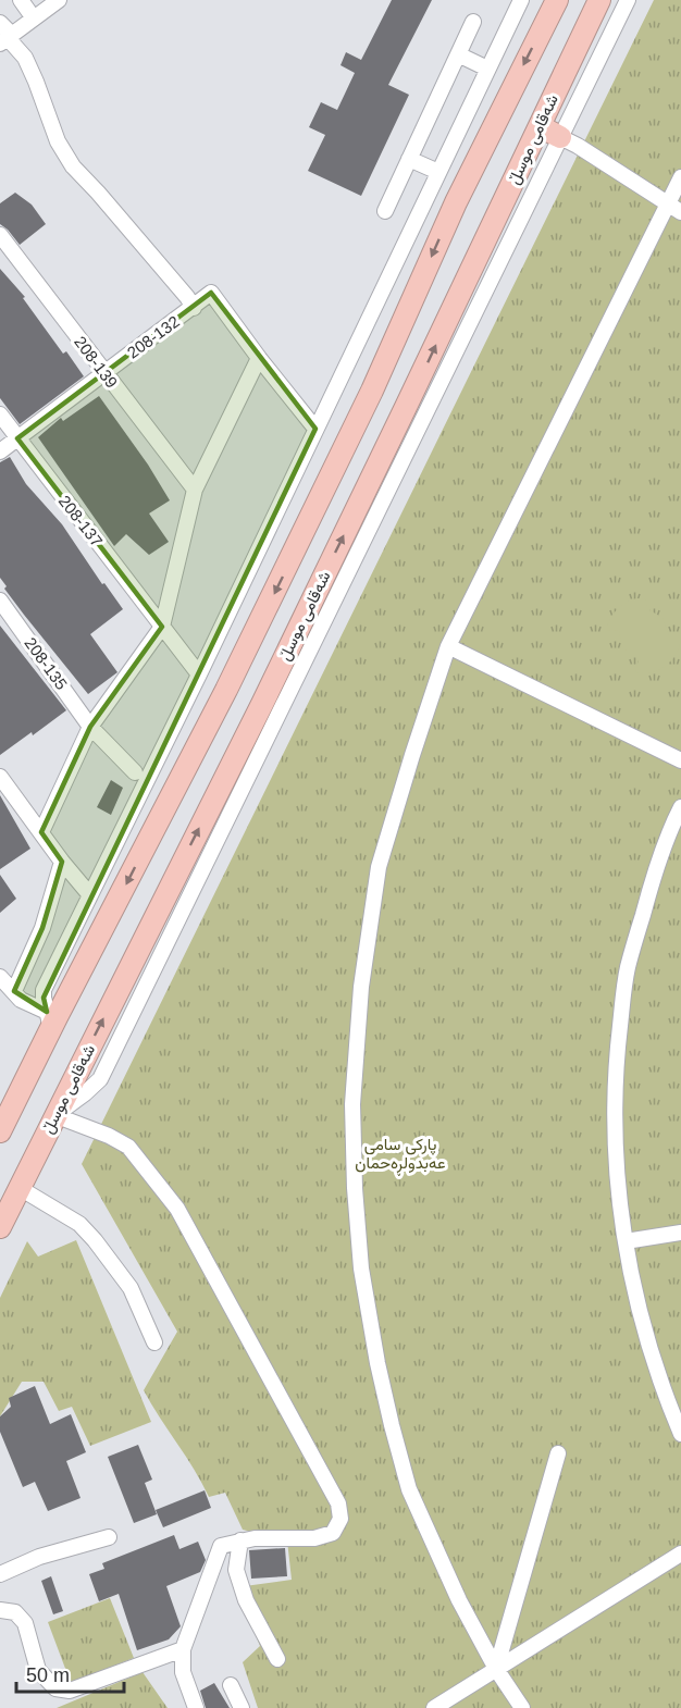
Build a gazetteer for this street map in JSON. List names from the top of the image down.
{
  "streets": {
    "highway": ["شەقامی موسڵ"],
    "street": [
      "208-132",
      "208-139",
      "208-137",
      "208-135"
    ]
  },
  "crossings": [
    ["208-132", "208-139"],
    ["208-132", "208-137"]
  ],
  "parks": ["پارکی سامی عەبدولڕەحمان"],
  "scale_bar": "50 m"
}
